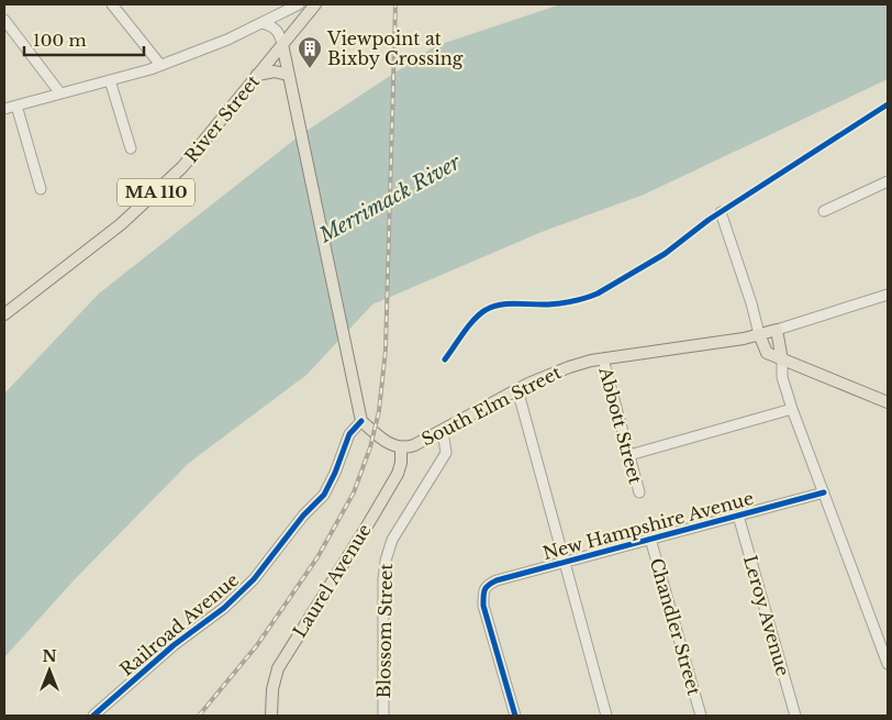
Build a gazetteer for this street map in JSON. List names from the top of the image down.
{
  "streets": {
    "main road": [
      "River Street",
      "MA 110",
      "South Elm Street",
      "Laurel Avenue"
    ],
    "street": [
      "Abbott Street",
      "New Hampshire Avenue",
      "Leroy Avenue",
      "Railroad Avenue",
      "Chandler Street",
      "Blossom Street"
    ]
  },
  "crossings": [
    ["River Street", "MA 110"],
    ["South Elm Street", "Abbott Street"],
    ["South Elm Street", "Laurel Avenue"],
    ["South Elm Street", "Railroad Avenue"],
    ["South Elm Street", "Blossom Street"],
    ["New Hampshire Avenue", "Leroy Avenue"],
    ["New Hampshire Avenue", "Chandler Street"]
  ],
  "water": ["Merrimack River"],
  "places": {
    "building": ["Viewpoint at Bixby Crossing"]
  },
  "scale_bar": "100 m",
  "north": "top"
}
